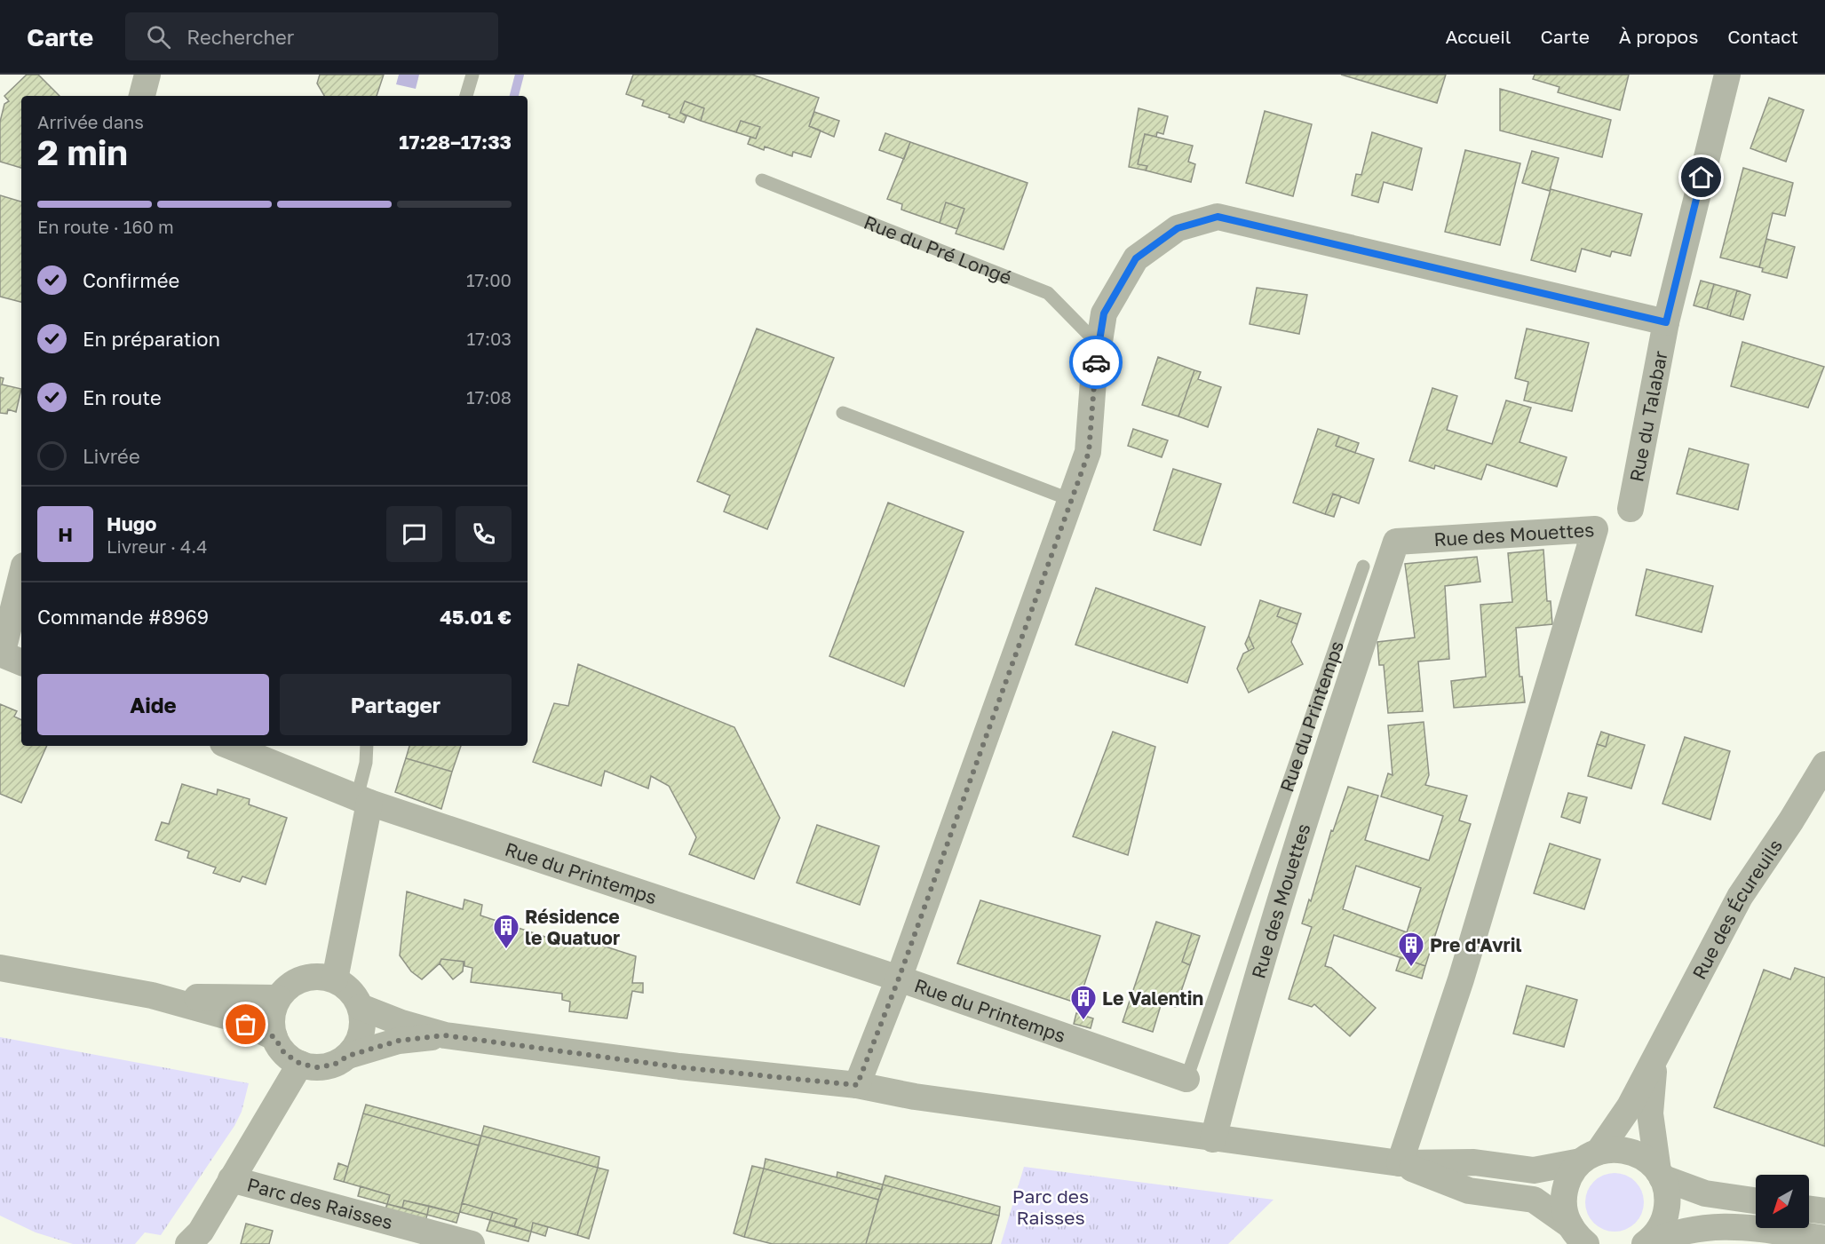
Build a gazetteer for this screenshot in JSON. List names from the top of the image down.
{
  "streets": {
    "street": [
      "Rue du Talabar",
      "Rue des Mouettes",
      "Rue du Printemps",
      "Rue des Écureuils",
      "Parc des Raisses"
    ],
    "lane": ["Rue du Pré Longé"]
  },
  "parks": ["Parc des Raisses"],
  "places": {
    "building": ["Résidence le Quatuor", "Pre d'Avril", "Le Valentin"]
  },
  "north": "bottom left",
  "page": {
    "header": "Carte",
    "search": "Rechercher",
    "nav": [
      "Accueil",
      "Carte",
      "À propos",
      "Contact"
    ],
    "heading": ["2 min", "Arrivée dans", "17:28–17:33"],
    "panel": [
      "Hugo",
      "Livreur · 4.4",
      "Commande #8969",
      "45.01 €"
    ],
    "bar": "En route · 160 m",
    "list": [
      ["Confirmée", "17:00"],
      ["En préparation", "17:03"],
      ["En route", "17:08"],
      "Livrée"
    ],
    "round": "H",
    "buttons": ["Aide", "Partager"]
  }
}
